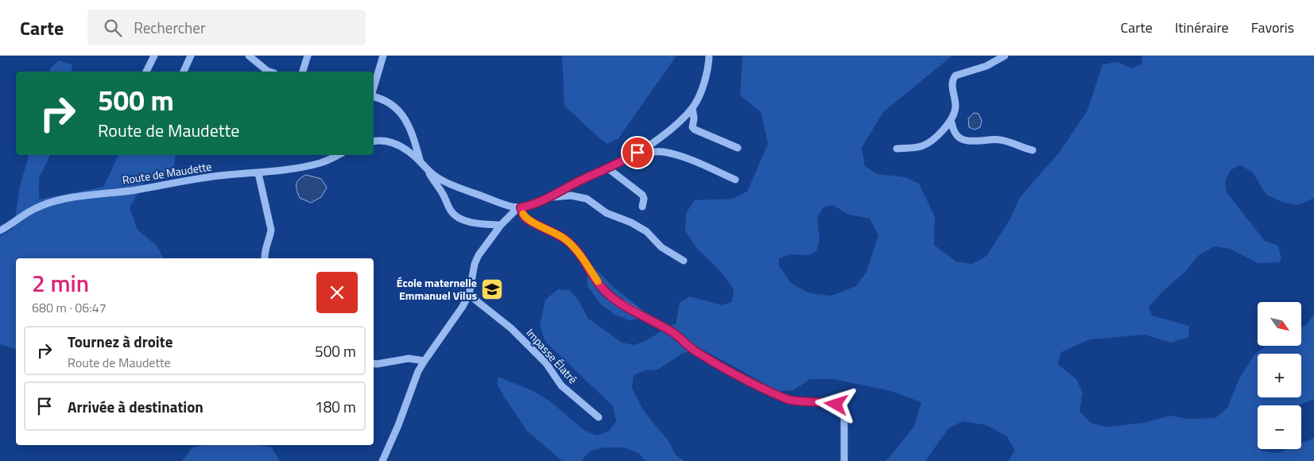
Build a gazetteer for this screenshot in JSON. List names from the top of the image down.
{
  "streets": {
    "street": ["Route de Maudette", "Impasse Élatré"]
  },
  "places": {
    "school or university": ["École maternelle Emmanuel Vilus"]
  },
  "north": "bottom right",
  "page": {
    "header": "Carte",
    "search": "Rechercher",
    "nav": ["Carte", "Itinéraire", "Favoris"],
    "turn": ["500 m", "Route de Maudette"],
    "heading": ["2 min", "680 m · 06:47"],
    "map_buttons": ["+", "−"],
    "list": [
      {
        "name": "Tournez à droite",
        "note": "Route de Maudette",
        "value": "500 m"
      },
      {
        "name": "Arrivée à destination",
        "value": "180 m"
      }
    ]
  }
}
